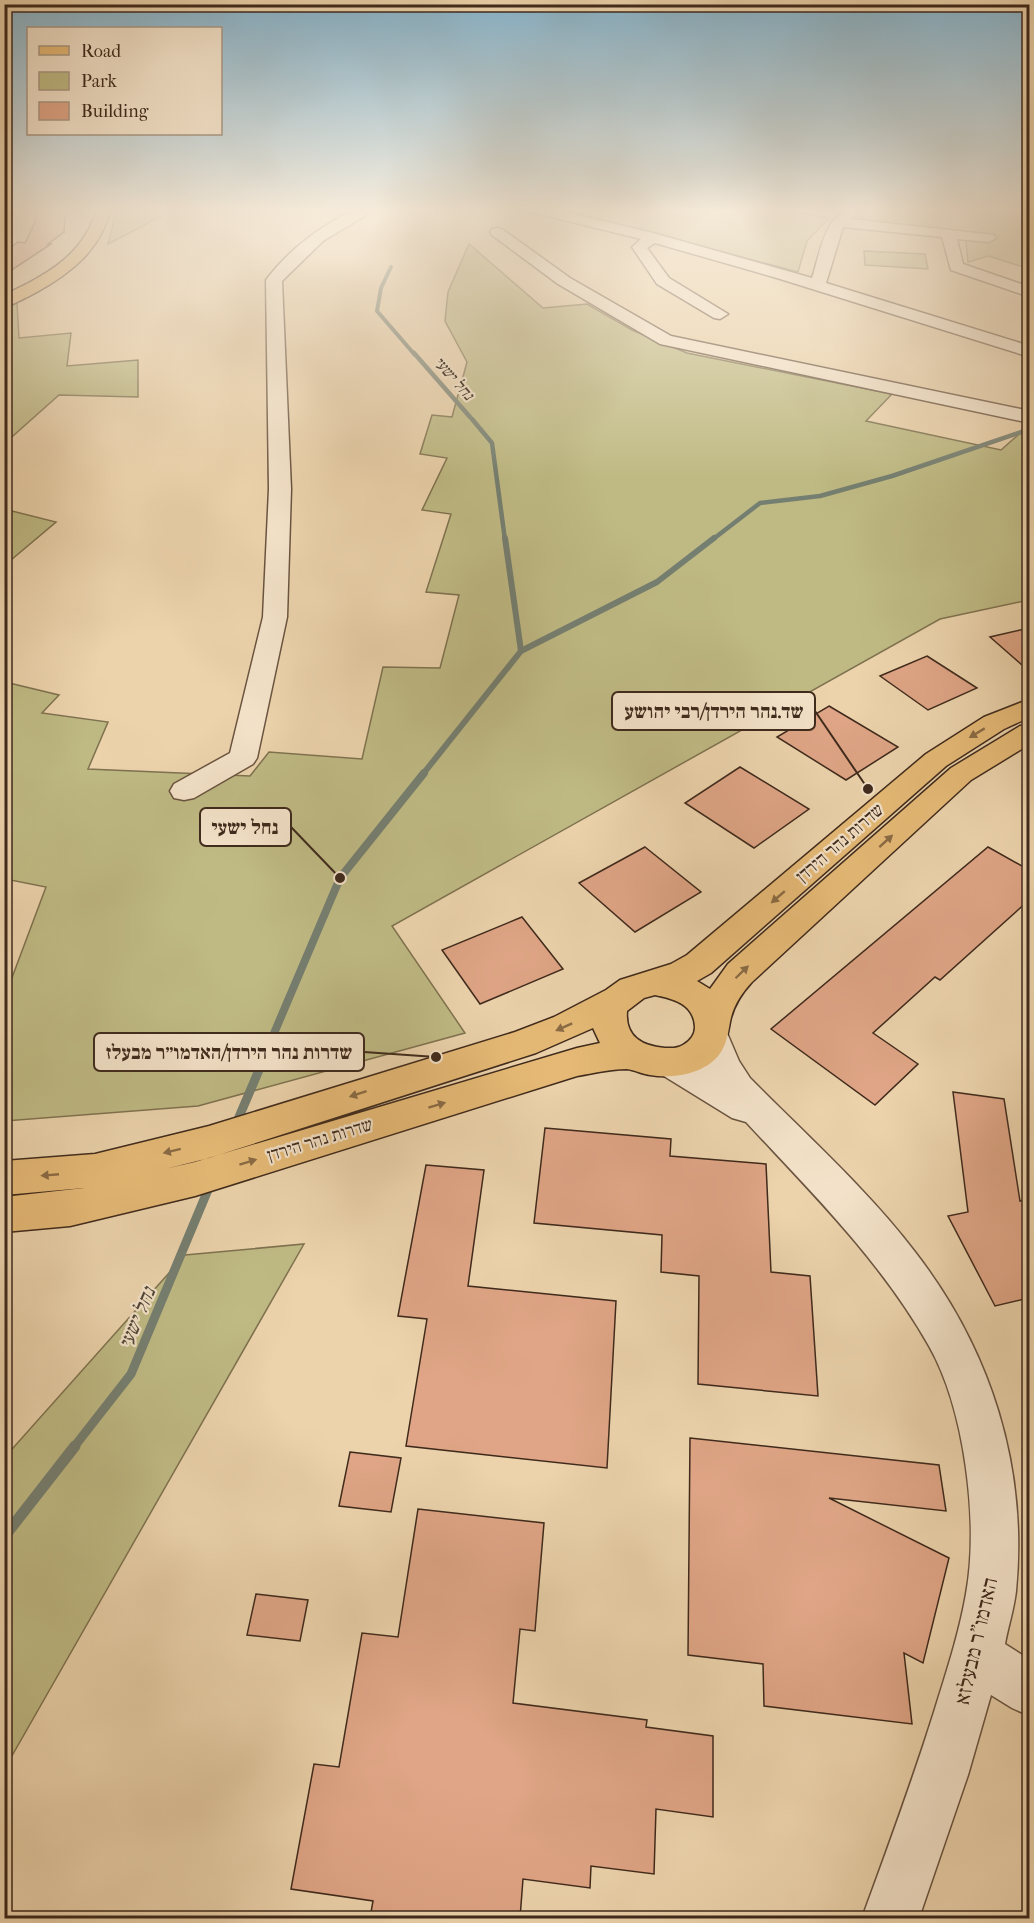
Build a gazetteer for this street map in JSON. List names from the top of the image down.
{
  "streets": {
    "main road": ["שדרות נהר הירדן"],
    "street": ["האדמו\"ר מבעלזא"]
  },
  "crossings": [
    ["שדרות נהר הירדן", "האדמו\"ר מבעלזא"]
  ],
  "water": ["נחל ישעי"],
  "places": ["שד.נהר הירדן/רבי יהושע", "נחל ישעי", "שדרות נהר הירדן/האדמו״ר מבעלז"],
  "legend": ["Road", "Park", "Building"]
}
